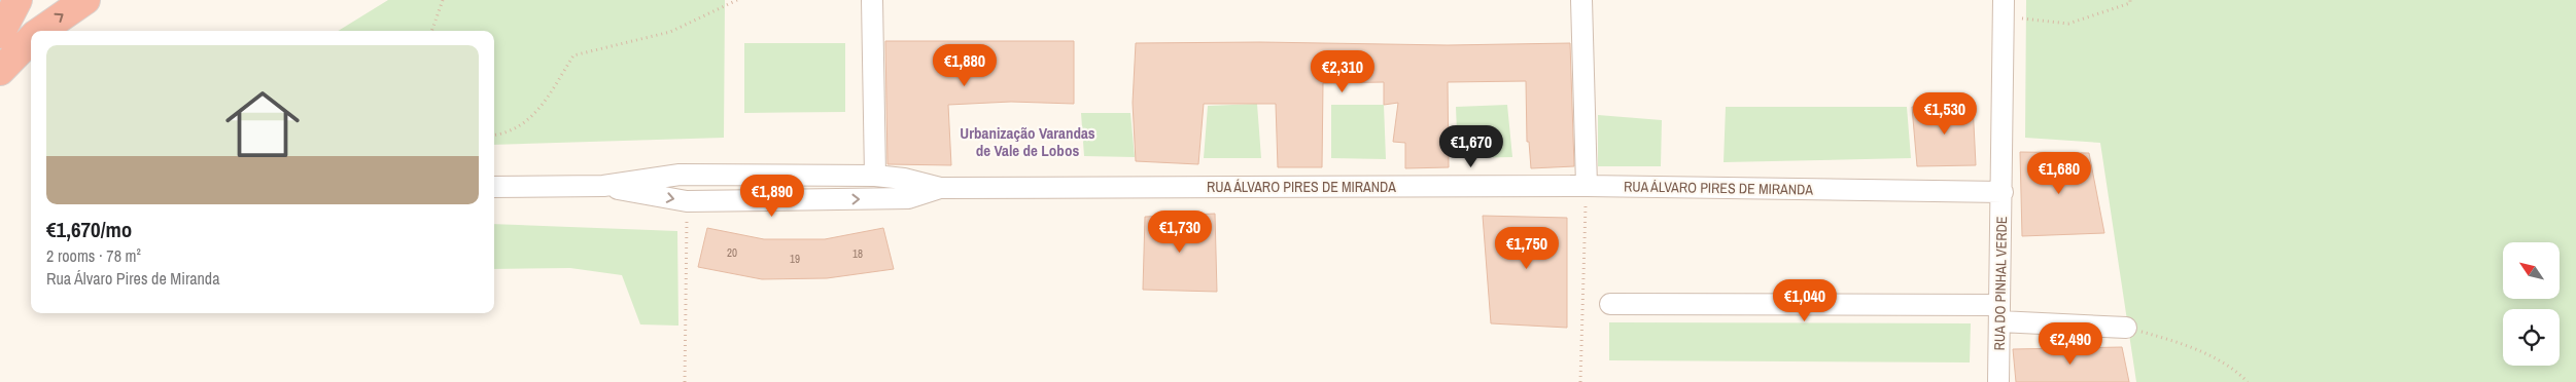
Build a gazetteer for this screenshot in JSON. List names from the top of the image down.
{
  "streets": {
    "street": ["RUA ÁLVARO PIRES DE MIRANDA", "RUA DO PINHAL VERDE"]
  },
  "crossings": [
    ["RUA ÁLVARO PIRES DE MIRANDA", "RUA DO PINHAL VERDE"]
  ],
  "districts": ["Urbanização Varandas de Vale de Lobos"],
  "house_numbers": ["20", "18", "19"],
  "north": "top left",
  "page": {
    "list": [
      {
        "name": "€1,670/mo",
        "note": "2 rooms · 78 m² · Rua Álvaro Pires de Miranda"
      }
    ],
    "price": [
      "€1,880",
      "€2,310",
      "€1,530",
      "€1,670",
      "€1,680",
      "€1,890",
      "€1,730",
      "€1,750",
      "€1,040",
      "€2,490"
    ]
  }
}
